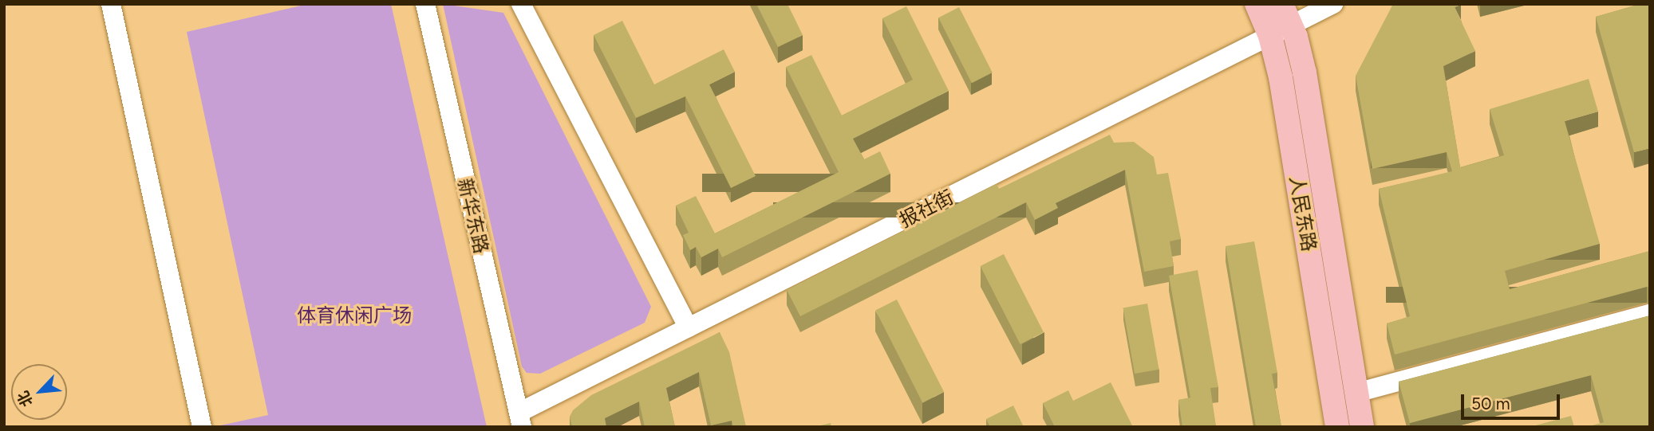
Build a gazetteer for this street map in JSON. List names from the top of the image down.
{
  "streets": {
    "main road": ["人民东路"],
    "street": ["报社街", "新华东路"]
  },
  "crossings": [
    ["报社街", "人民东路"],
    ["报社街", "新华东路"]
  ],
  "parks": ["体育休闲广场"],
  "scale_bar": "50 m",
  "north": "bottom left"
}
